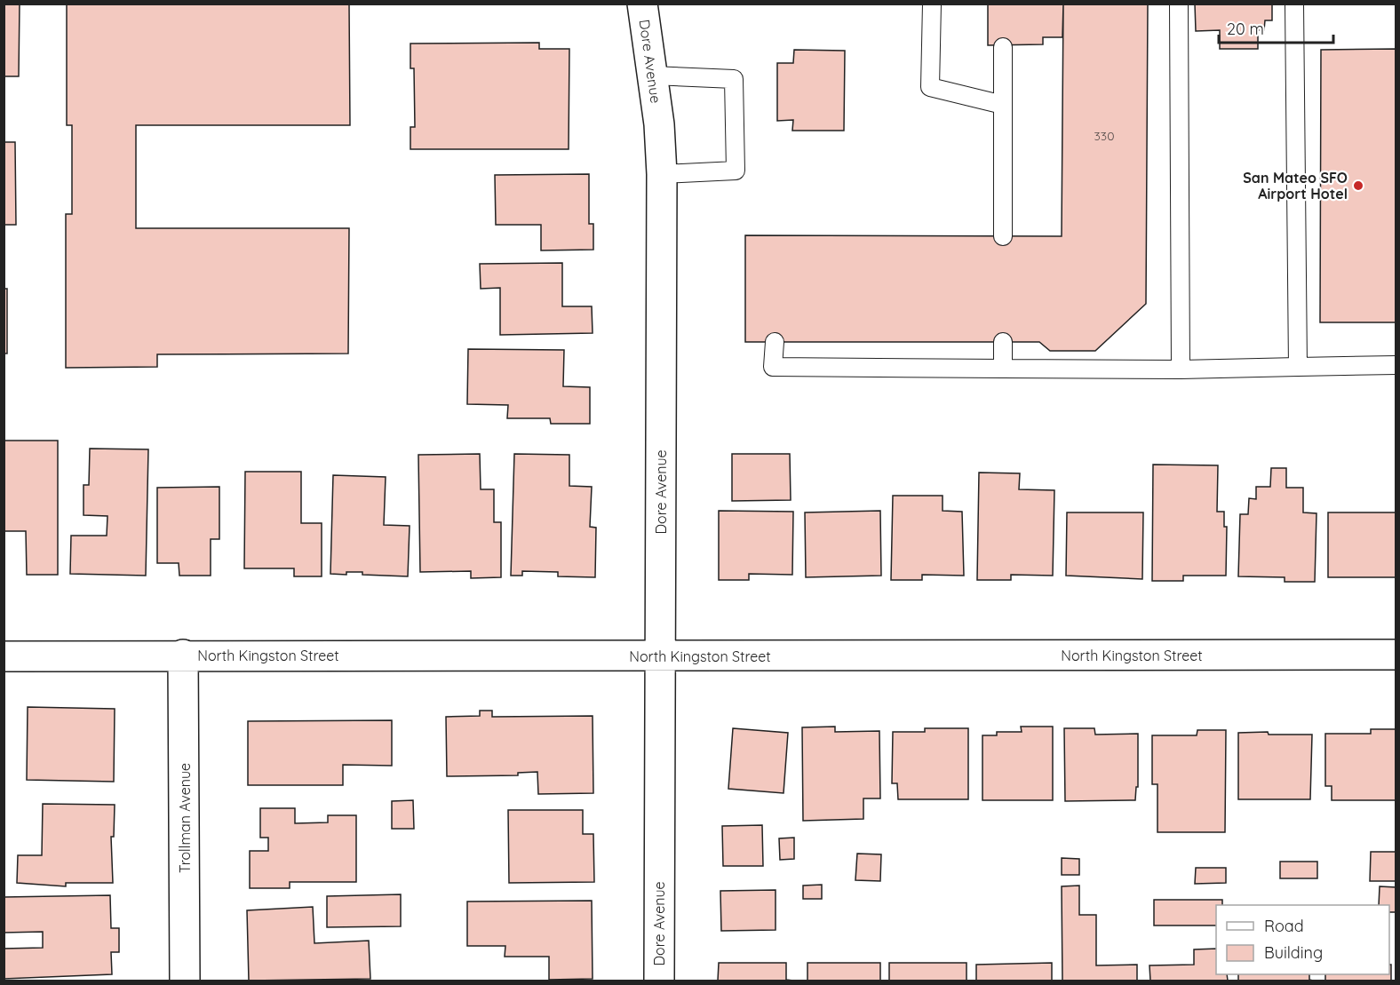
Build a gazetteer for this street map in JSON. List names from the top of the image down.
{
  "streets": {
    "street": ["Dore Avenue", "North Kingston Street", "Trollman Avenue"]
  },
  "crossings": [
    ["Dore Avenue", "North Kingston Street"],
    ["North Kingston Street", "Trollman Avenue"]
  ],
  "places": ["San Mateo SFO Airport Hotel"],
  "house_numbers": ["330"],
  "legend": ["Road", "Building"],
  "scale_bar": "20 m"
}
